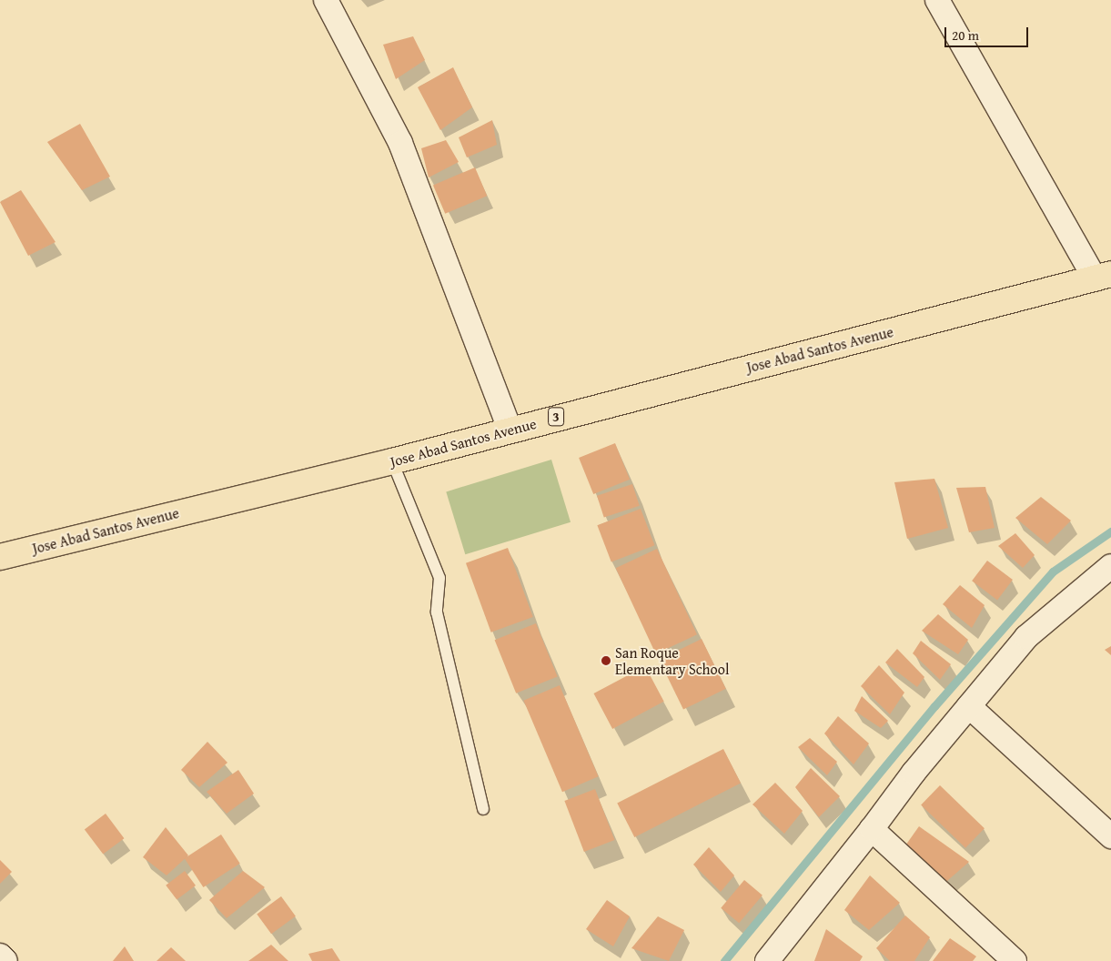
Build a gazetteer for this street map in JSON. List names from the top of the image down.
{
  "streets": {
    "highway": ["Jose Abad Santos Avenue", "3"]
  },
  "places": ["San Roque Elementary School"],
  "scale_bar": "20 m"
}
